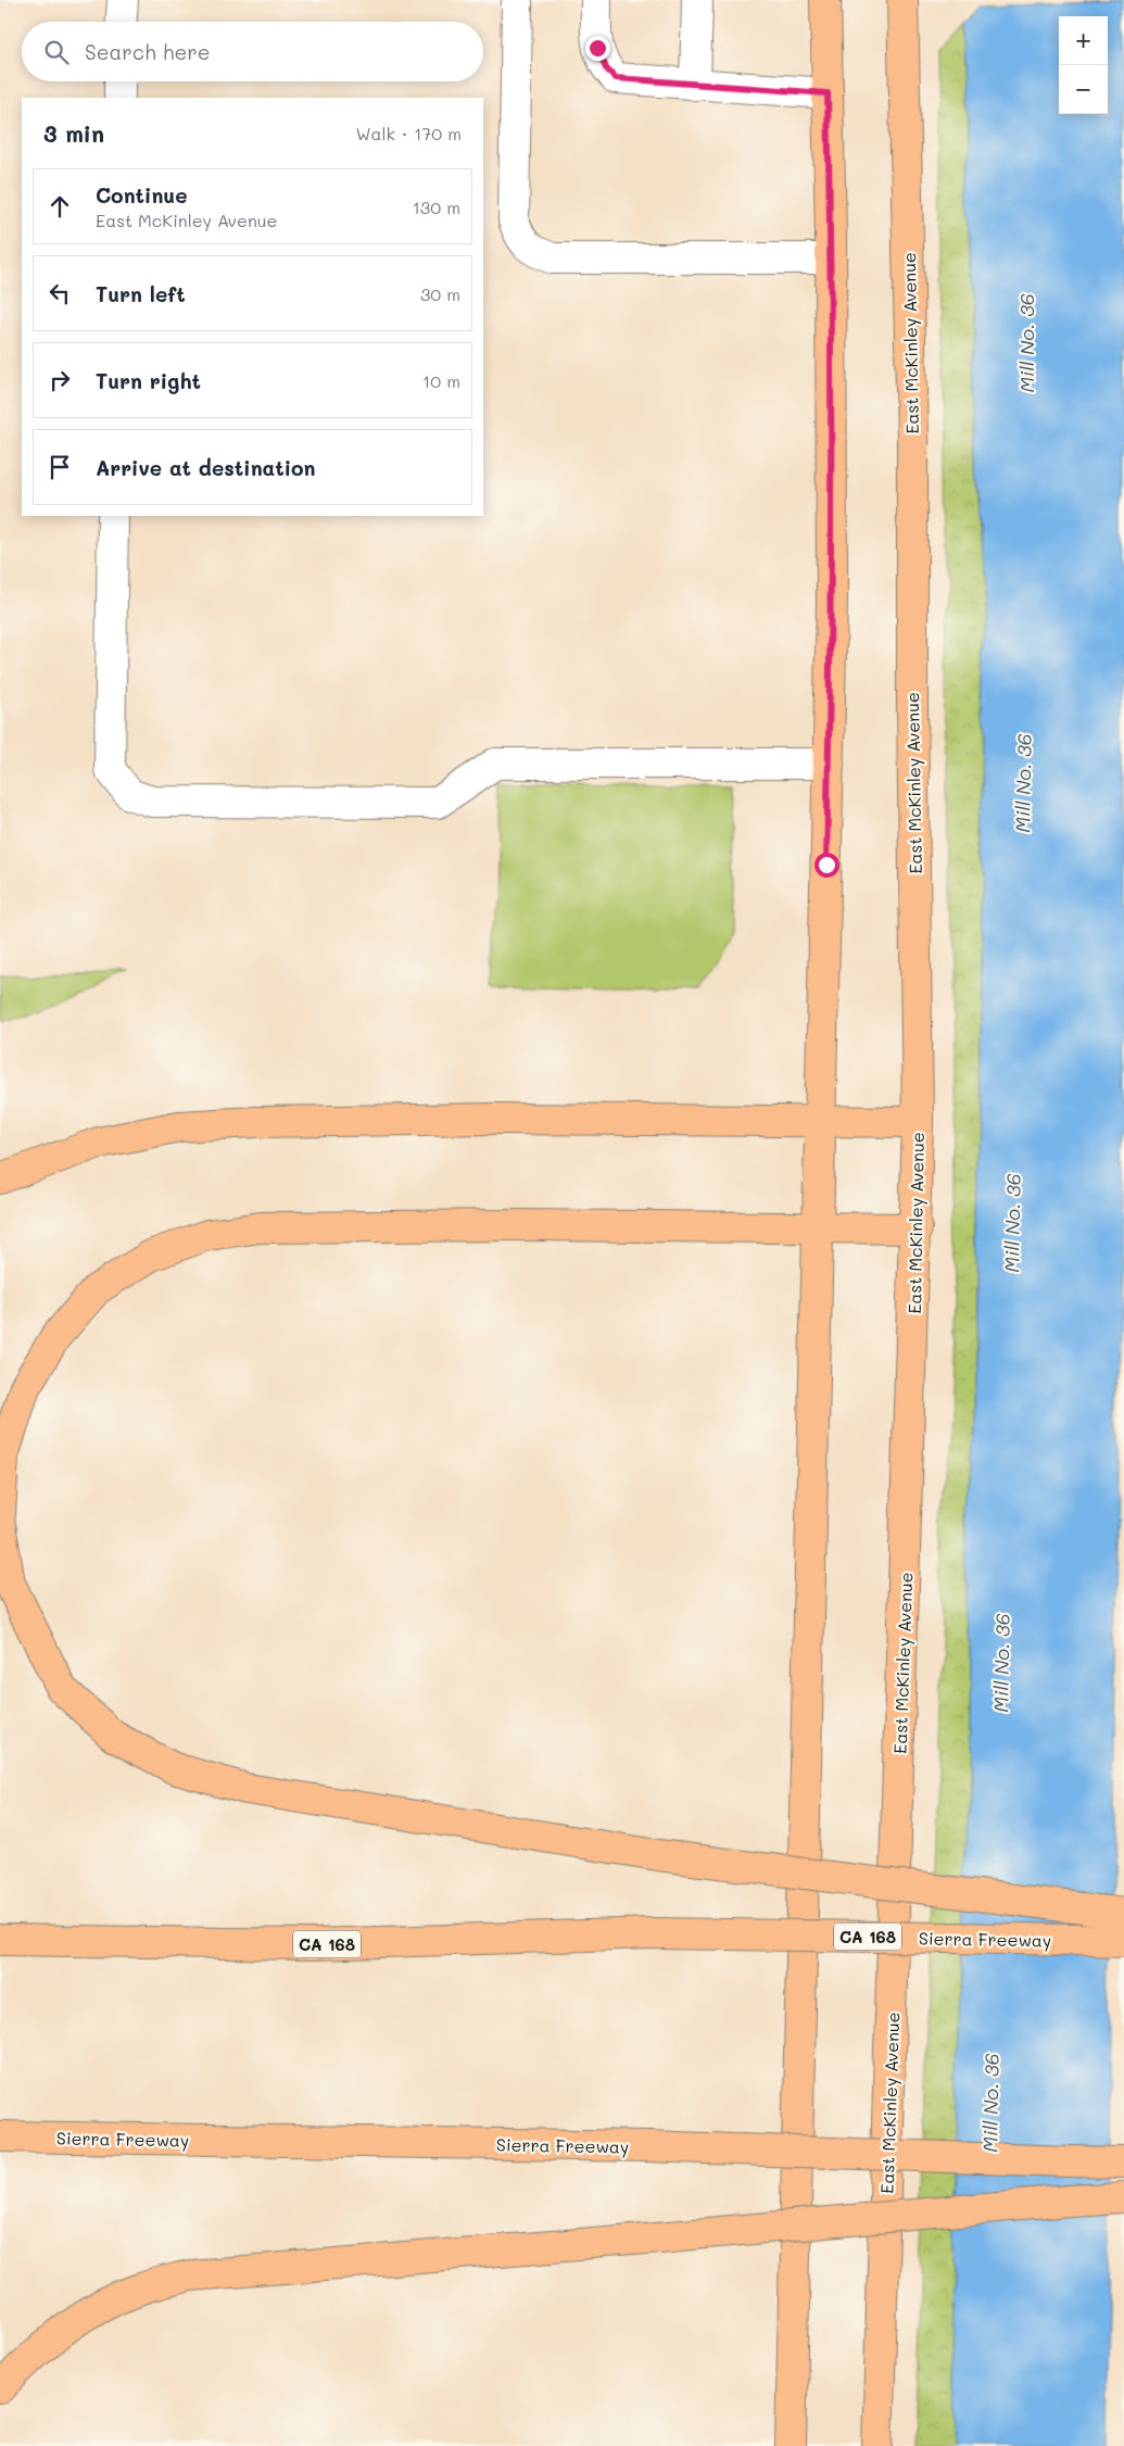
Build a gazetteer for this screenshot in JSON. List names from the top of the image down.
{
  "streets": {
    "main road": ["East McKinley Avenue", "CA 168", "Sierra Freeway"]
  },
  "water": ["Mill No. 36"],
  "page": {
    "map_buttons": ["+", "−"],
    "search": "Search here",
    "heading": ["3 min", "Walk · 170 m"],
    "list": [
      ["Continue", "East McKinley Avenue", "130 m"],
      ["Turn left", "30 m"],
      ["Turn right", "10 m"],
      "Arrive at destination"
    ]
  }
}
